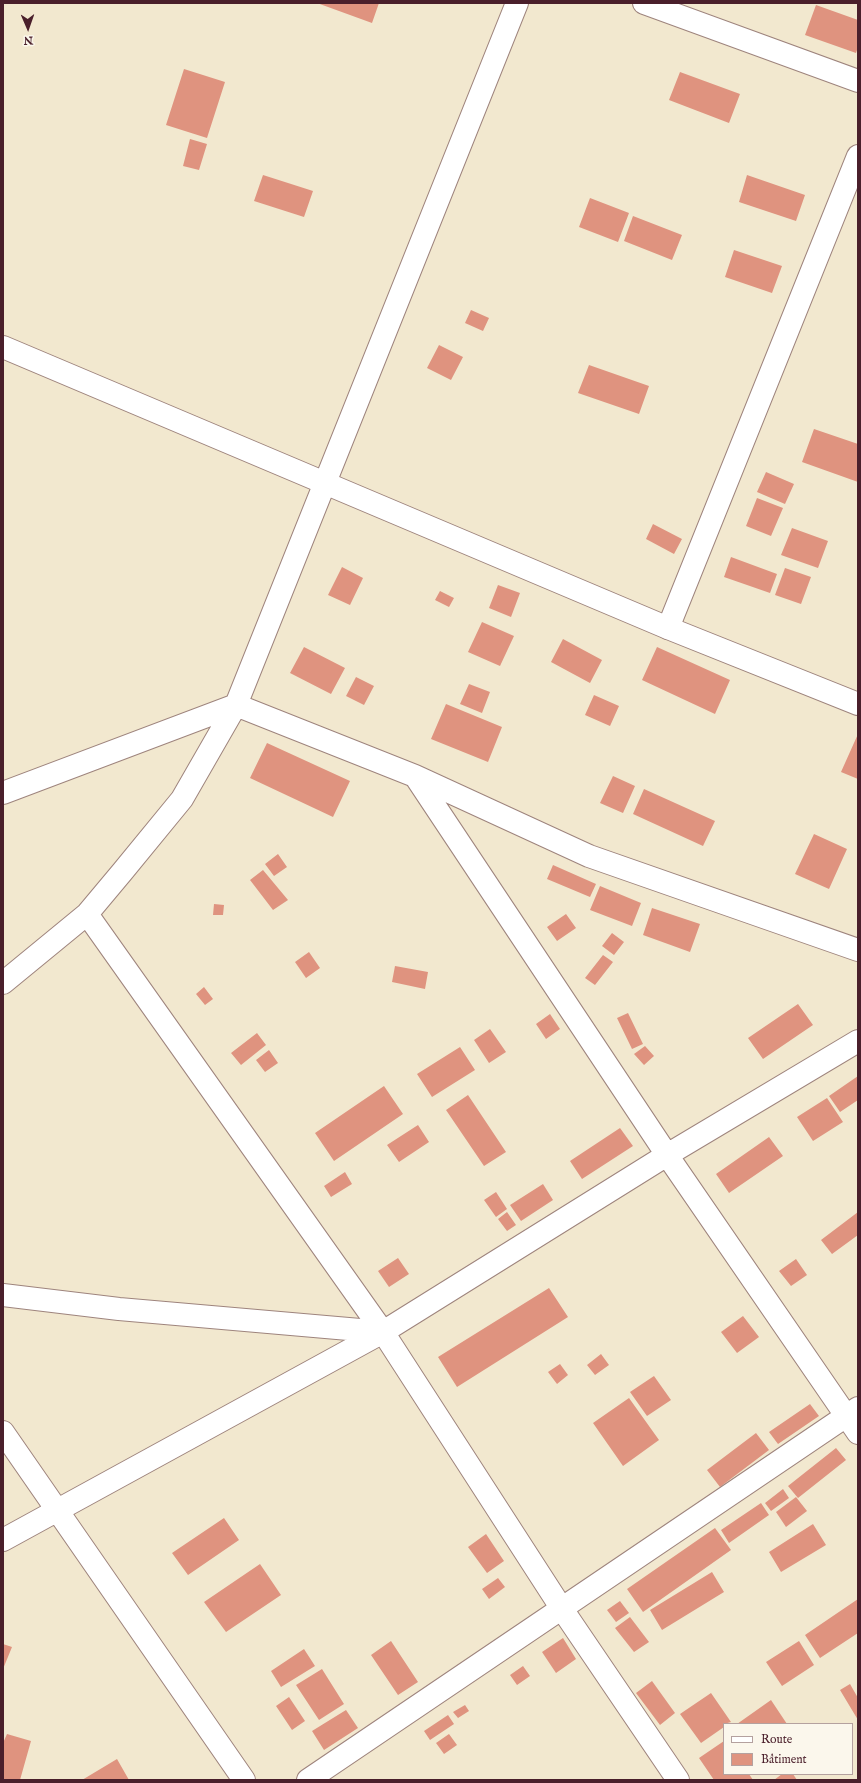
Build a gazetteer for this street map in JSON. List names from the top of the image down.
{
  "legend": ["Route", "Bâtiment"],
  "north": "bottom"
}
